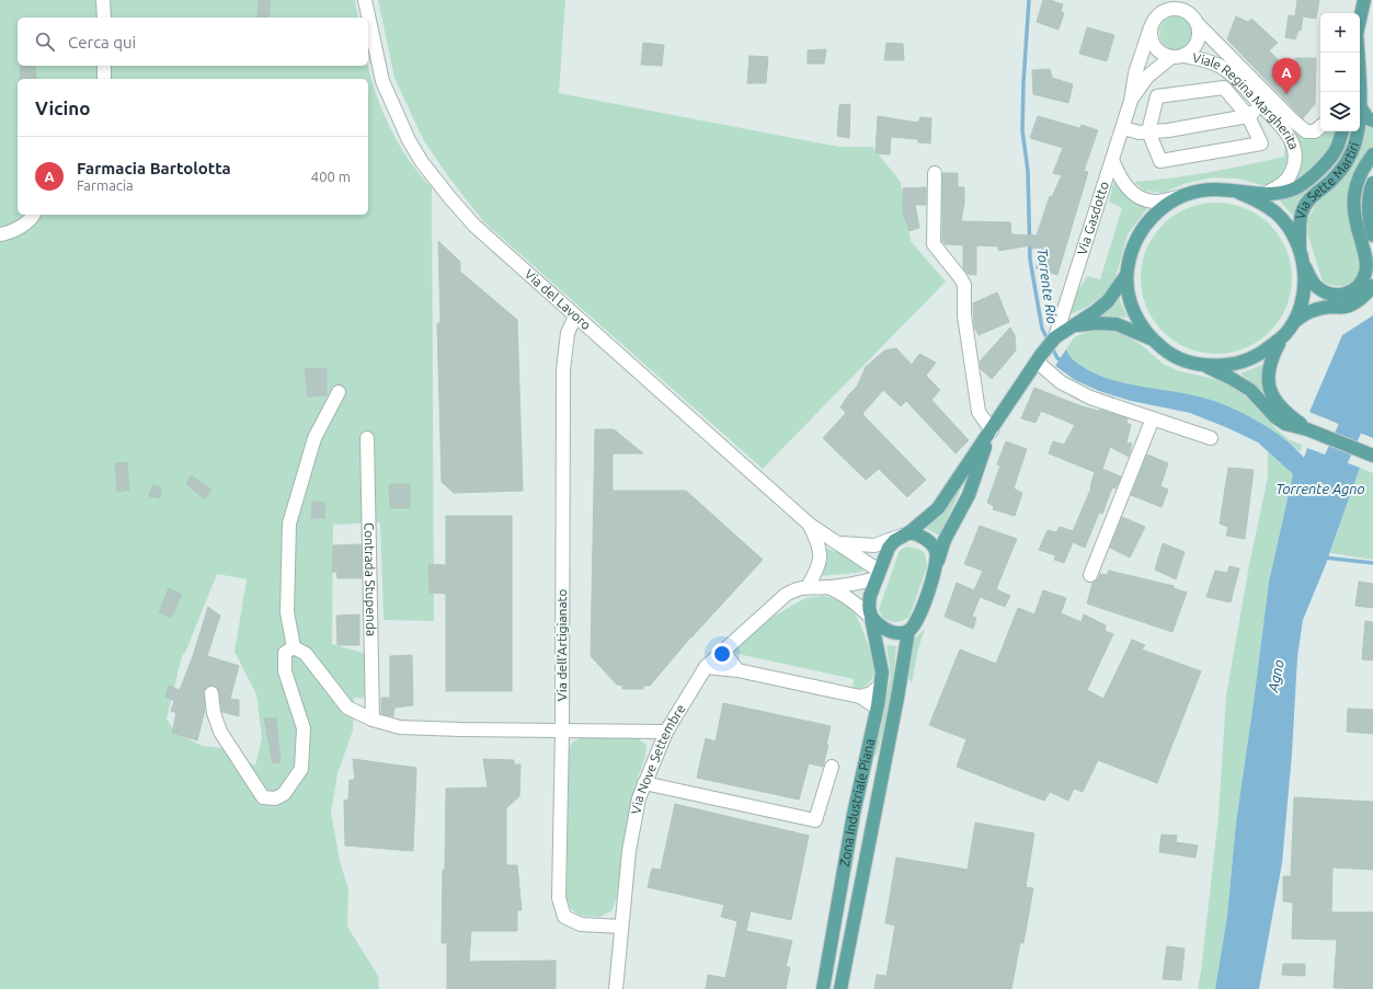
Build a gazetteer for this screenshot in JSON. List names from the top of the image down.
{
  "streets": {
    "main road": ["Via Sette Martiri", "Zona Industriale Piana"],
    "street": [
      "Viale Regina Margherita",
      "Via Gasdotto",
      "Via del Lavoro",
      "Contrada Stupenda",
      "Via dell'Artigianato",
      "Via Nove Settembre"
    ]
  },
  "crossings": [
    ["Viale Regina Margherita", "Via Sette Martiri"],
    ["Viale Regina Margherita", "Via Gasdotto"],
    ["Via del Lavoro", "Via dell'Artigianato"],
    ["Via del Lavoro", "Via Nove Settembre"],
    ["Via del Lavoro", "Zona Industriale Piana"],
    ["Via dell'Artigianato", "Via Nove Settembre"],
    ["Via Nove Settembre", "Zona Industriale Piana"]
  ],
  "water": ["Torrente Rio", "Torrente Agno", "Agno"],
  "page": {
    "map_buttons": ["+", "−"],
    "search": "Cerca qui",
    "pins": "A",
    "heading": "Vicino",
    "list": [
      {
        "mark": "A",
        "name": "Farmacia Bartolotta",
        "note": "Farmacia",
        "value": "400 m"
      }
    ]
  }
}
